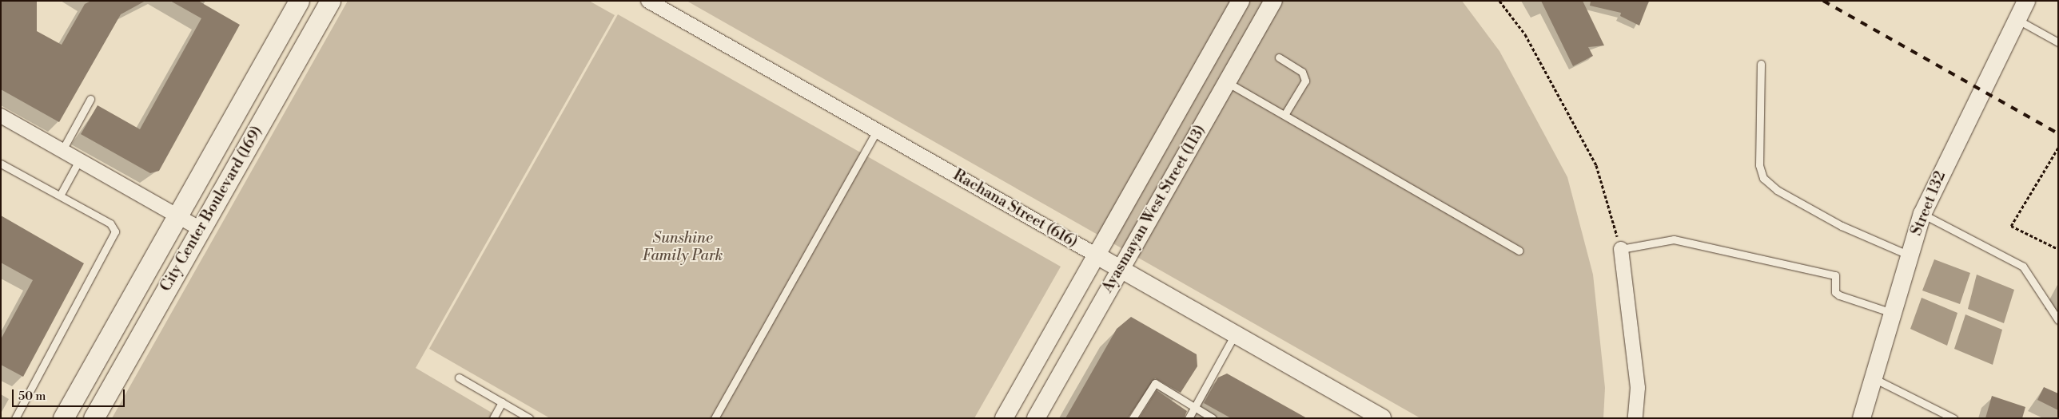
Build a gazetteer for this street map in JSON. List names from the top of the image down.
{
  "streets": {
    "main road": ["City Center Boulevard (169)"],
    "street": ["Street 132", "Rachana Street (616)", "Ayasmayan West Street (113)"]
  },
  "crossings": [
    ["Rachana Street (616)", "Ayasmayan West Street (113)"]
  ],
  "parks": ["Sunshine Family Park"],
  "scale_bar": "50 m"
}
